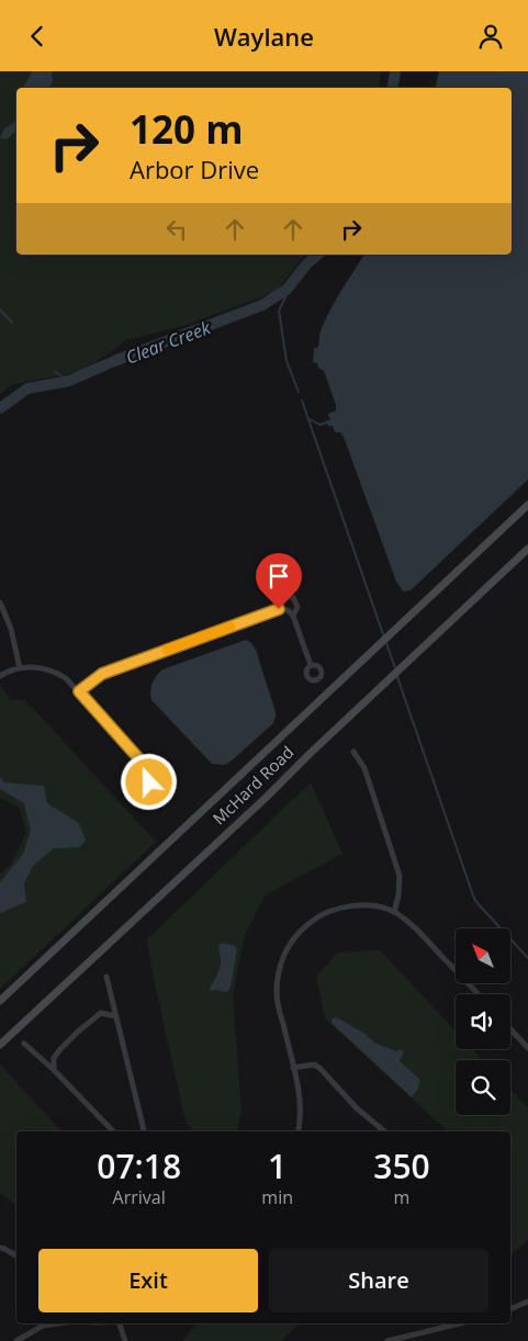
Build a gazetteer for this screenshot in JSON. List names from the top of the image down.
{
  "streets": {
    "main road": ["McHard Road"]
  },
  "water": ["Clear Creek"],
  "north": "top left",
  "page": {
    "header": "Waylane",
    "turn": ["120 m", "Arbor Drive"],
    "eta": [
      "07:18",
      "Arrival",
      "1",
      "min",
      "350",
      "m"
    ],
    "buttons": ["Exit", "Share"]
  }
}
